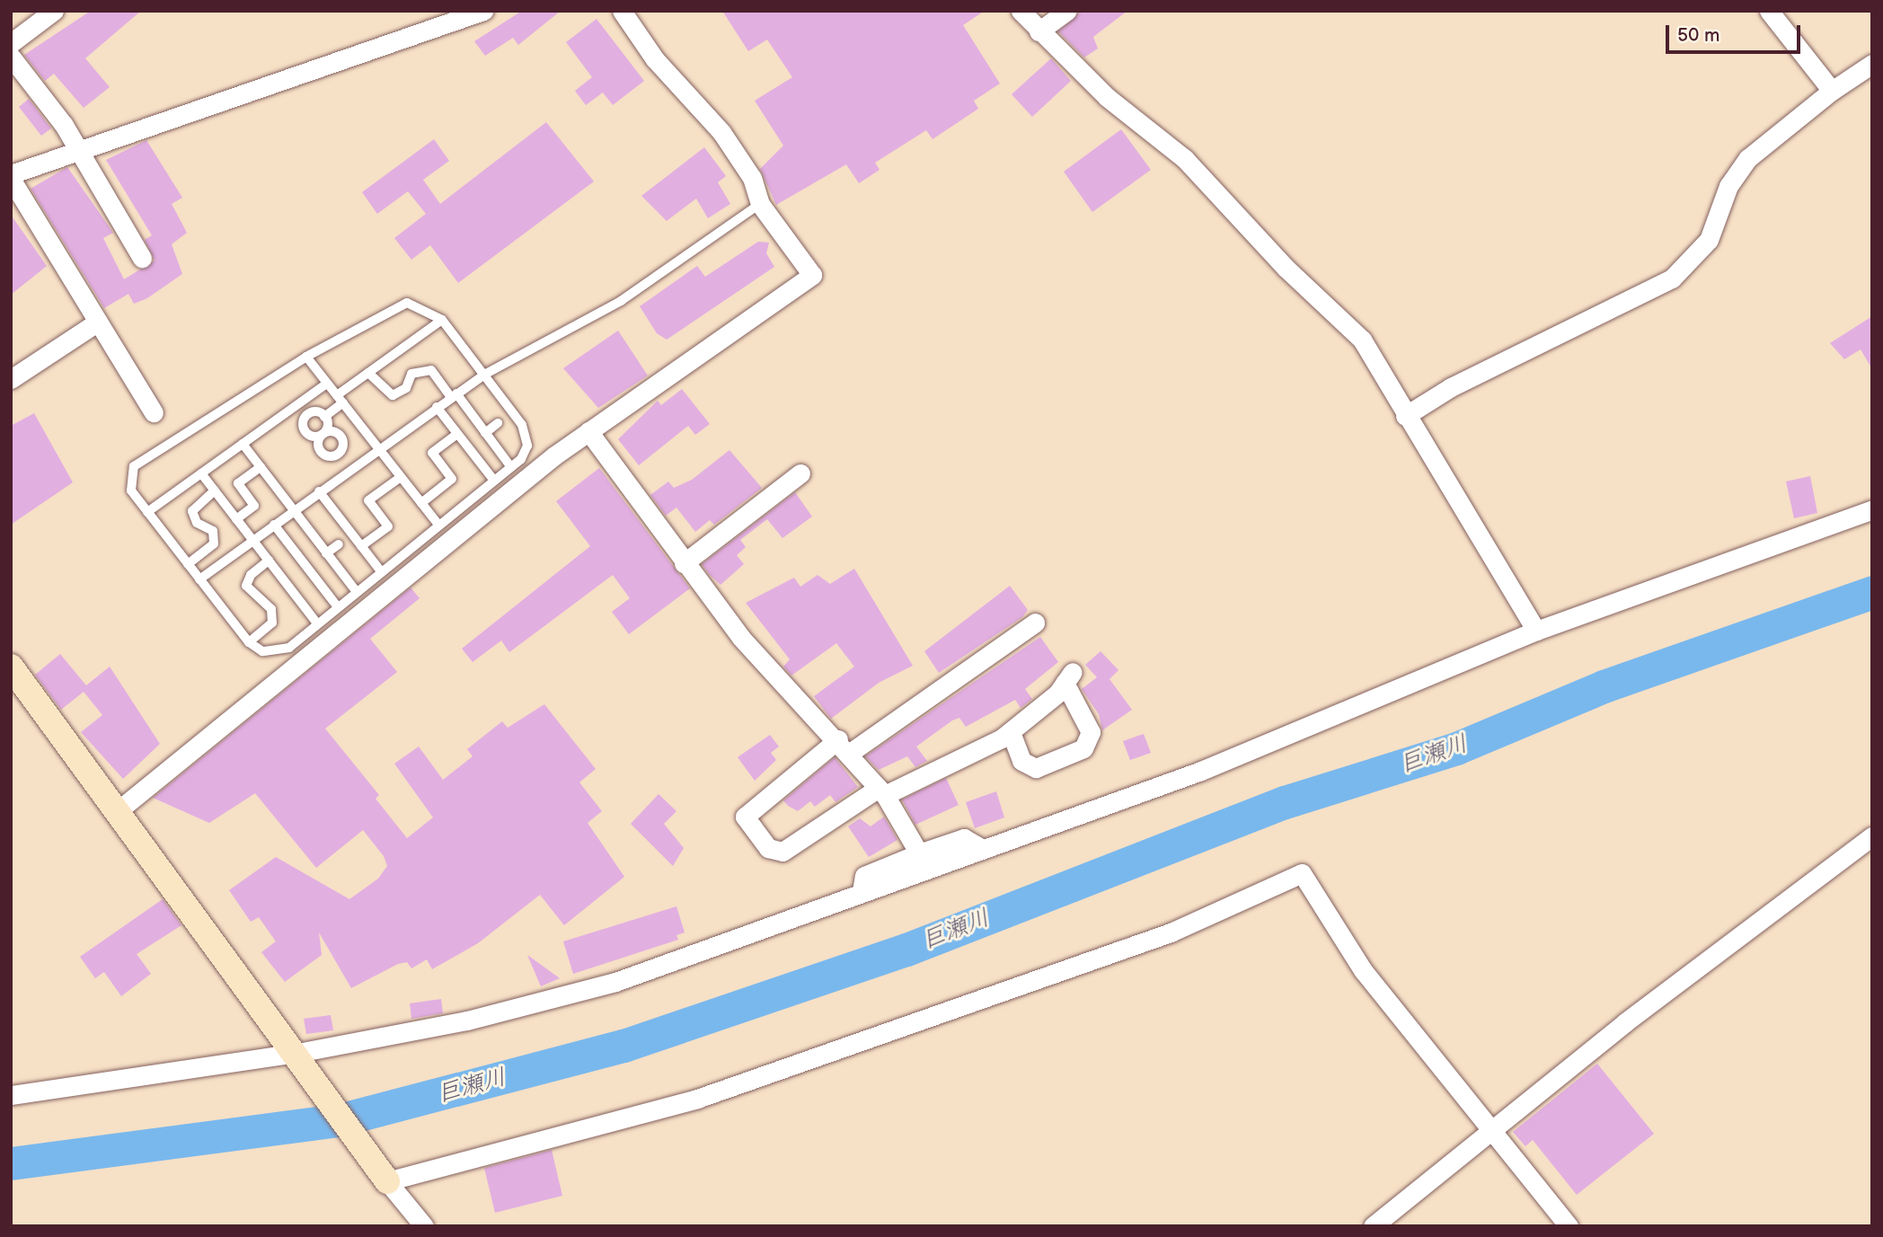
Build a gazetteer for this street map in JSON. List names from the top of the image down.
{
  "water": ["巨瀬川"],
  "scale_bar": "50 m"
}
